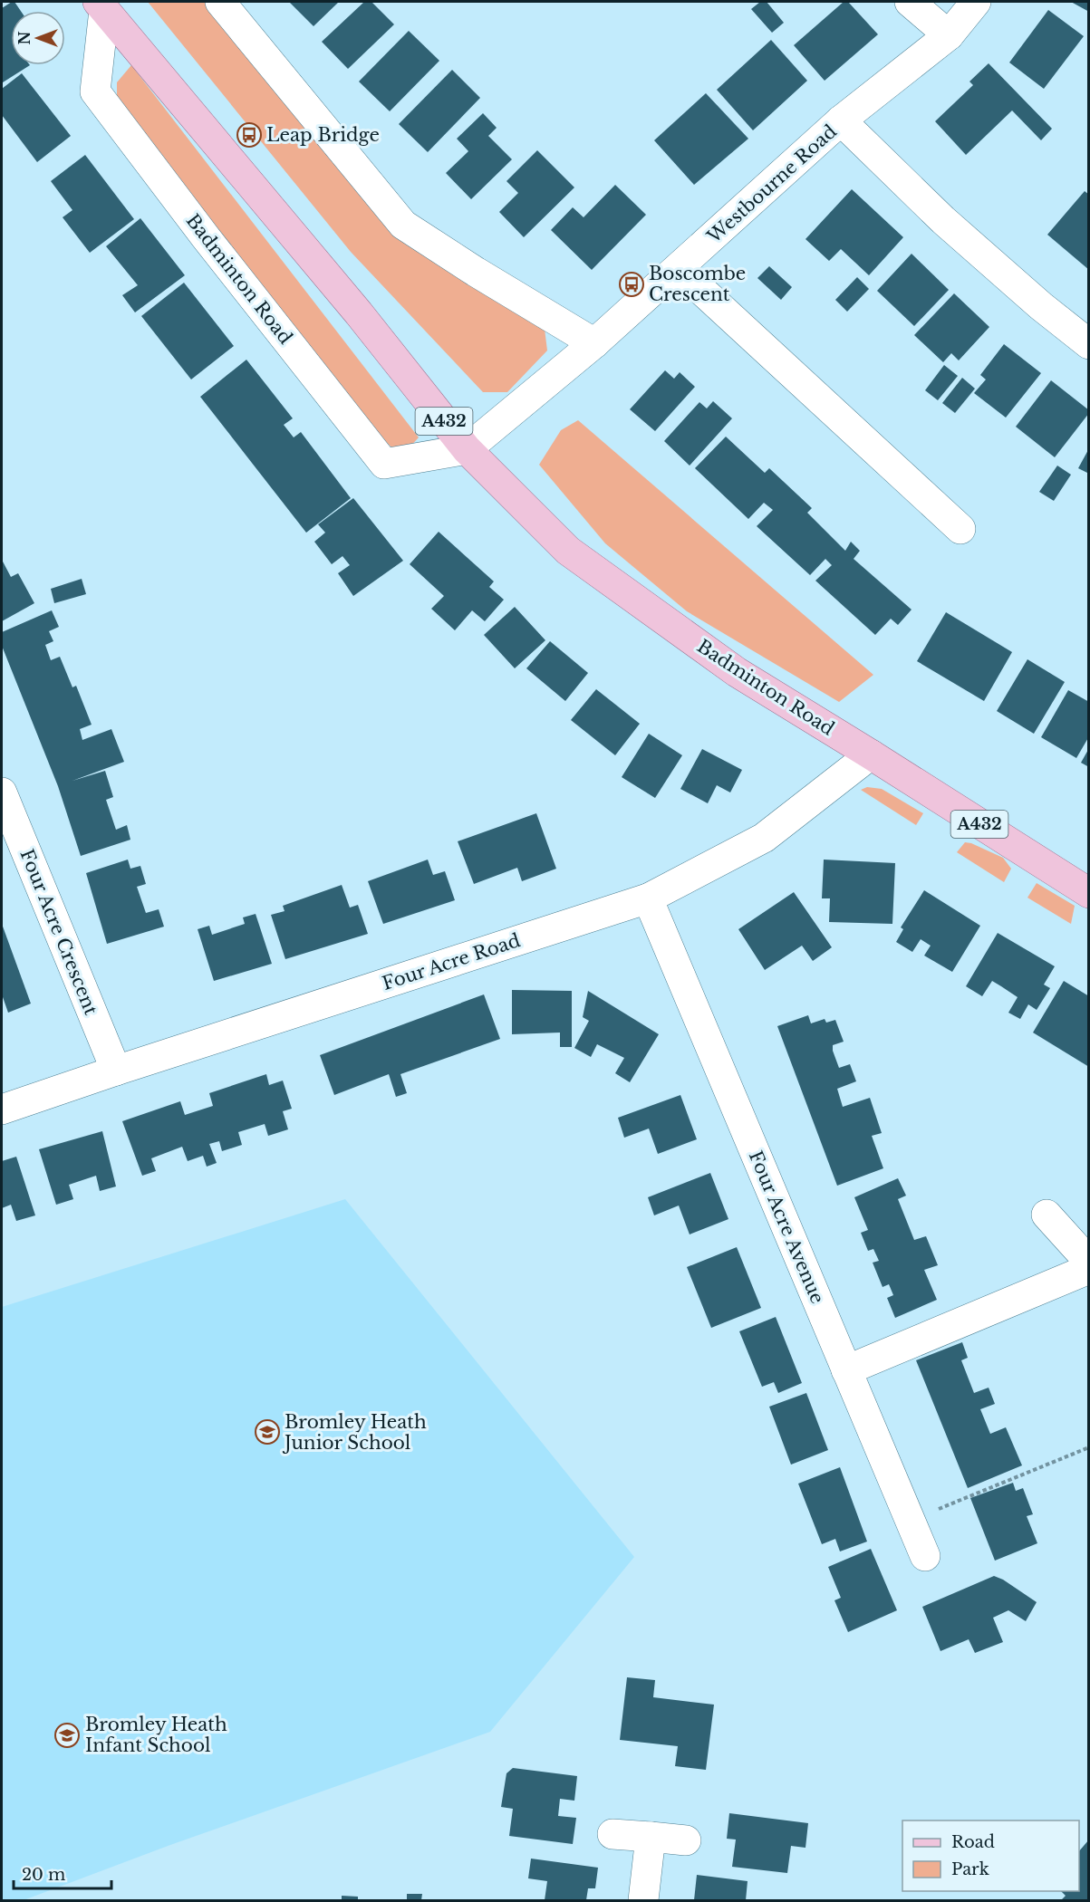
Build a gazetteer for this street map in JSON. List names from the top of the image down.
{
  "streets": {
    "main road": ["Badminton Road", "A432"],
    "street": [
      "Westbourne Road",
      "Four Acre Crescent",
      "Four Acre Road",
      "Four Acre Avenue"
    ]
  },
  "crossings": [
    ["Westbourne Road", "Badminton Road"],
    ["Badminton Road", "Four Acre Road"],
    ["Four Acre Crescent", "Four Acre Road"],
    ["Four Acre Road", "Four Acre Avenue"]
  ],
  "places": {
    "bus stop": ["Leap Bridge", "Boscombe Crescent"],
    "school or university": ["Bromley Heath Junior School", "Bromley Heath Infant School"]
  },
  "legend": ["Road", "Park"],
  "scale_bar": "20 m",
  "north": "left"
}
